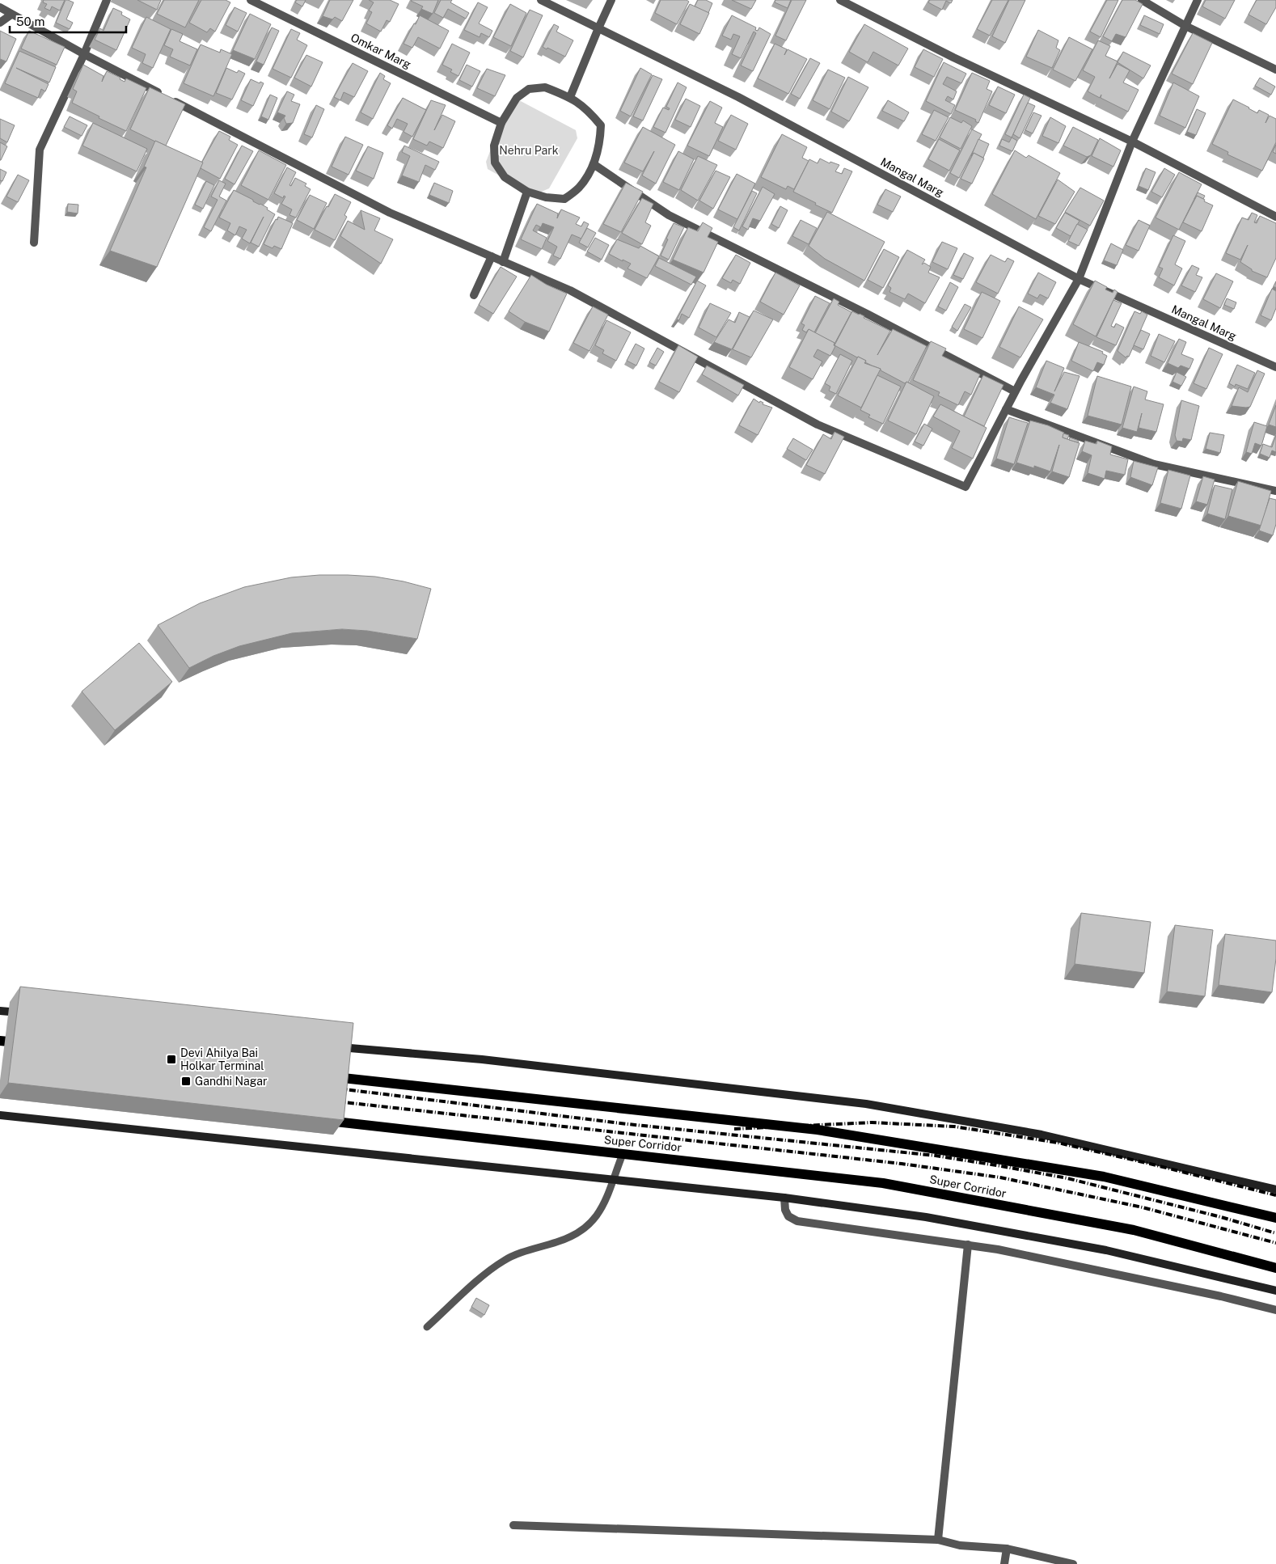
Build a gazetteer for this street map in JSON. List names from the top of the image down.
{
  "streets": {
    "main road": ["Super Corridor"],
    "street": ["Omkar Marg", "Mangal Marg"]
  },
  "parks": ["Nehru Park"],
  "places": {
    "transit": ["Devi Ahilya Bai Holkar Terminal", "Gandhi Nagar"]
  },
  "scale_bar": "50 m"
}
